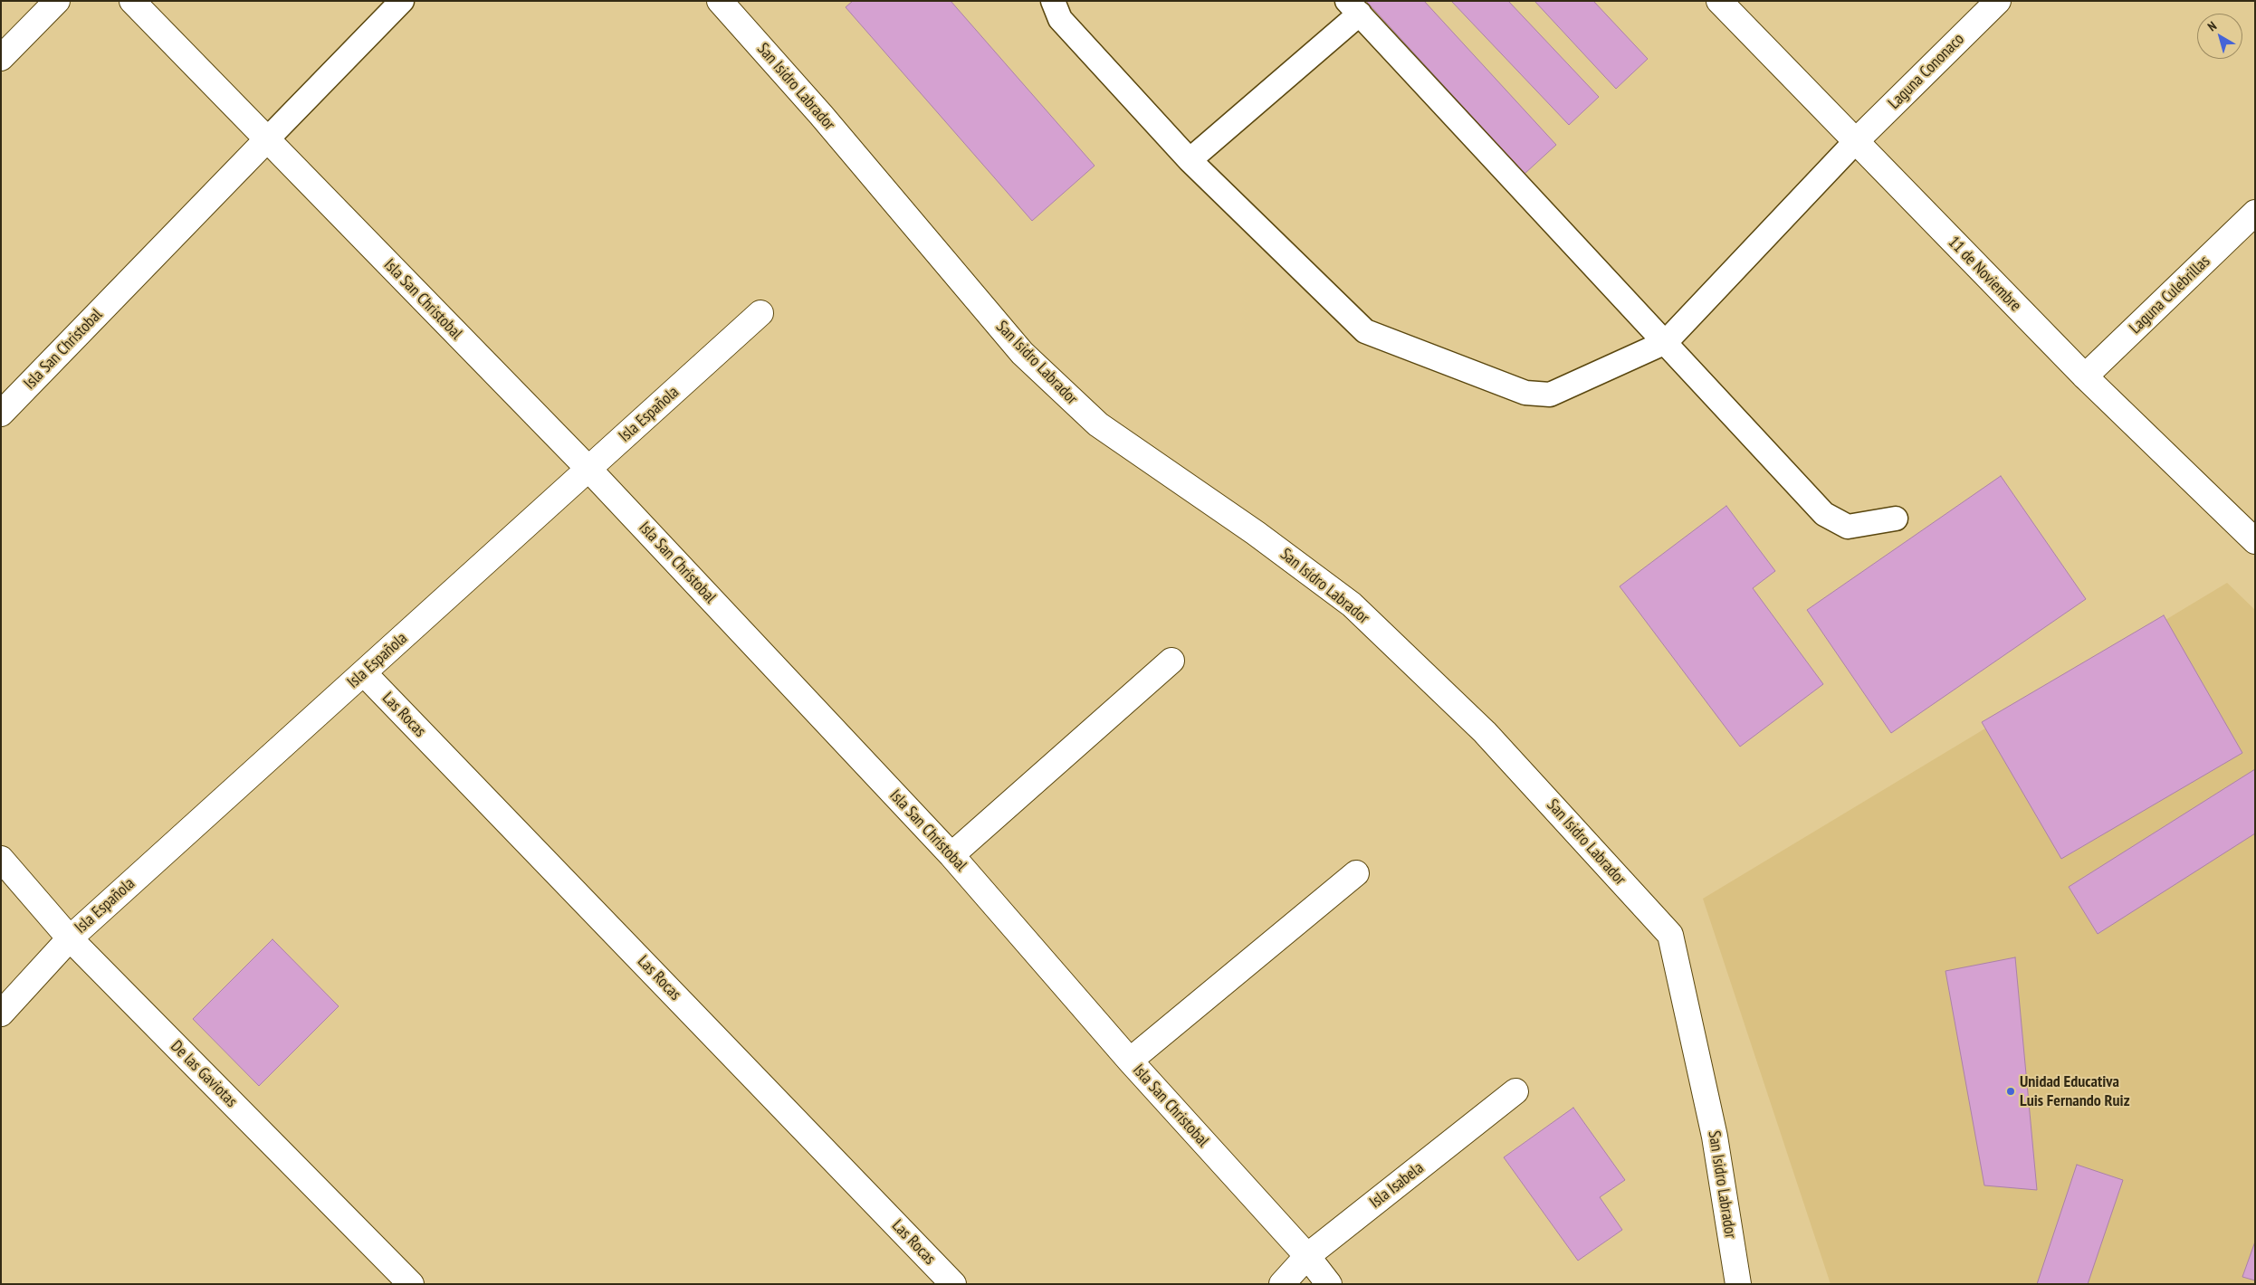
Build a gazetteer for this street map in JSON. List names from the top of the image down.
{
  "streets": {
    "street": [
      "Laguna Cononaco",
      "San Isidro Labrador",
      "11 de Noviembre",
      "Laguna Culebrillas",
      "Isla San Christobal",
      "Isla Española",
      "Las Rocas",
      "De las Gaviotas",
      "Isla Isabela"
    ]
  },
  "crossings": [
    ["Laguna Cononaco", "11 de Noviembre"],
    ["11 de Noviembre", "Laguna Culebrillas"],
    ["Isla San Christobal", "Isla Española"],
    ["Isla San Christobal", "Isla Isabela"],
    ["Isla Española", "Las Rocas"],
    ["Isla Española", "De las Gaviotas"]
  ],
  "places": ["Unidad Educativa Luis Fernando Ruiz"],
  "north": "top left"
}
